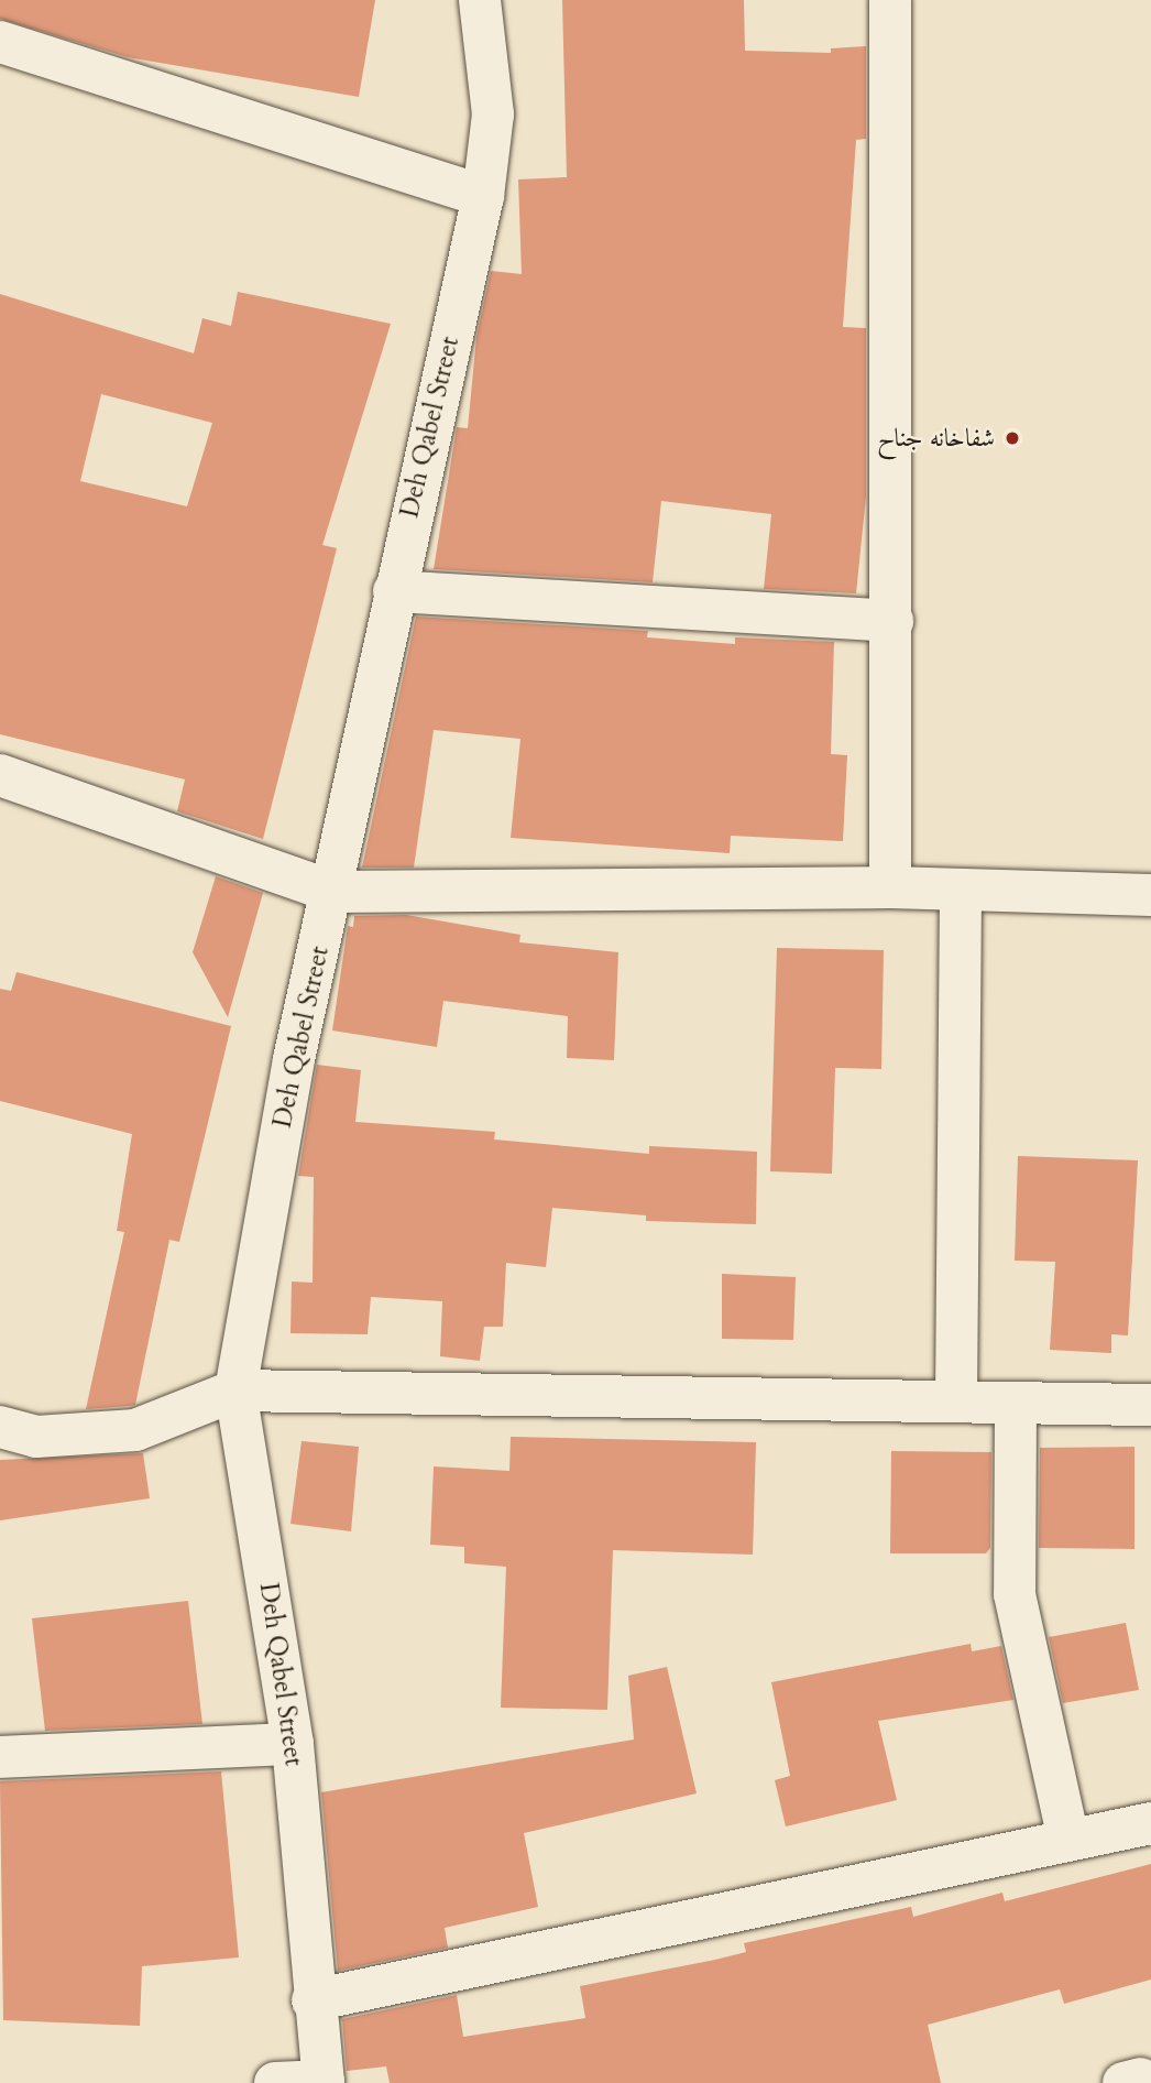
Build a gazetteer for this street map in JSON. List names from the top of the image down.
{
  "streets": {
    "street": ["Deh Qabel Street"]
  },
  "places": ["شفاخانه جناح"]
}
